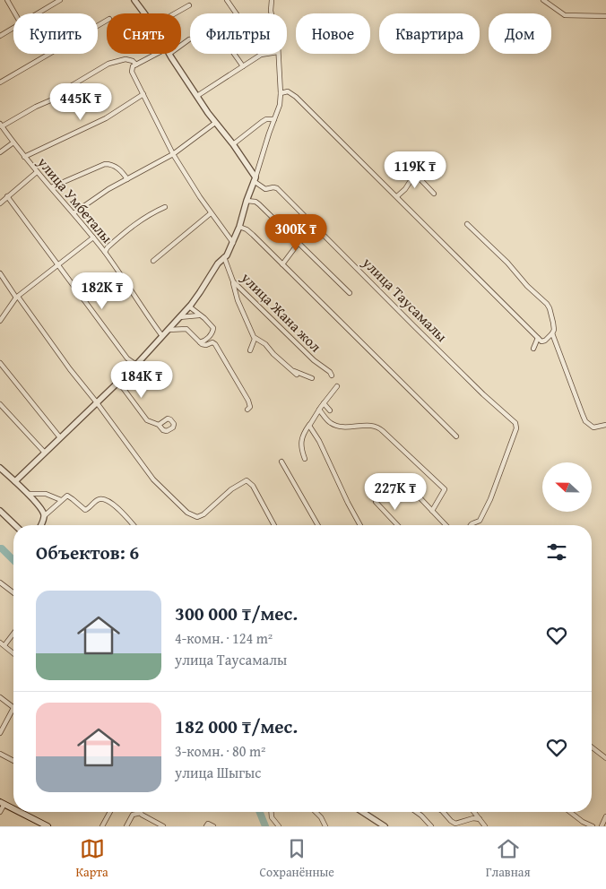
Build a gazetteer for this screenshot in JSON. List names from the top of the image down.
{
  "streets": {
    "street": ["улица Умбеталы", "улица Таусамалы", "улица Жана жол"]
  },
  "north": "left",
  "page": {
    "chip": [
      "Купить",
      "Снять",
      "Фильтры",
      "Новое",
      "Квартира",
      "Дом"
    ],
    "price": [
      "445K ₸",
      "119K ₸",
      "300K ₸",
      "182K ₸",
      "184K ₸",
      "227K ₸"
    ],
    "heading": "Объектов: 6",
    "list": [
      {
        "name": "300 000 ₸/мес.",
        "note": "4-комн. · 124 m² · улица Таусамалы"
      },
      {
        "name": "182 000 ₸/мес.",
        "note": "3-комн. · 80 m² · улица Шыгыс"
      }
    ],
    "tabs": ["Карта", "Сохранённые", "Главная"]
  }
}
